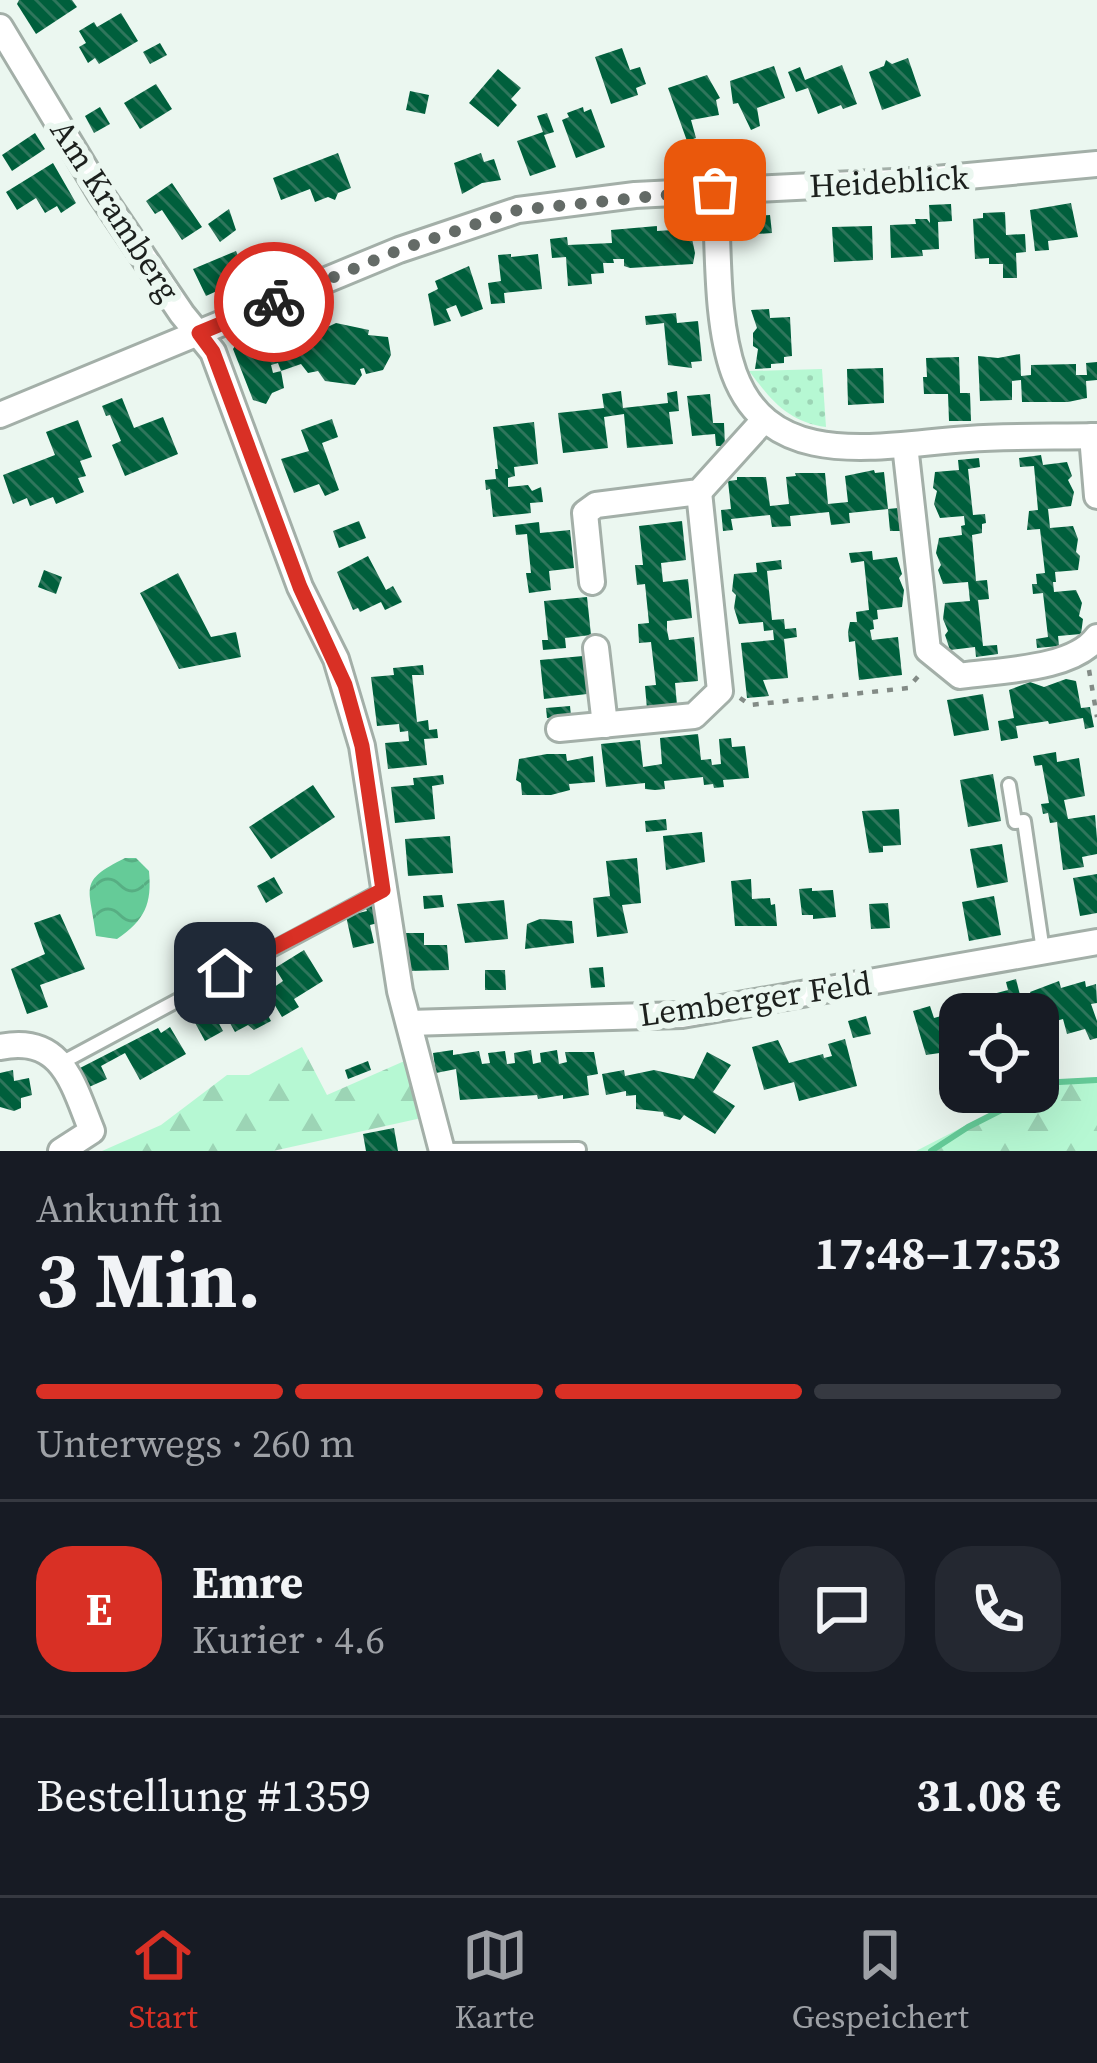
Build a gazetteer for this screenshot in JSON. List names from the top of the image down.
{
  "streets": {
    "street": ["Heideblick", "Am Kramberg", "Lemberger Feld"]
  },
  "crossings": [
    ["Heideblick", "Am Kramberg"],
    ["Am Kramberg", "Lemberger Feld"]
  ],
  "page": {
    "heading": ["3 Min.", "Ankunft in", "17:48–17:53"],
    "panel": [
      "Emre",
      "Kurier · 4.6",
      "Bestellung #1359",
      "31.08 €"
    ],
    "bar": "Unterwegs · 260 m",
    "round": "E",
    "tabs": ["Start", "Karte", "Gespeichert"]
  }
}
